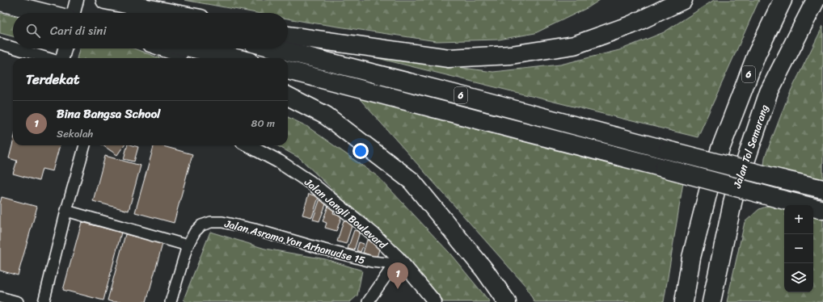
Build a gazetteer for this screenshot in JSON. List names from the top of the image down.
{
  "streets": {
    "highway": ["6", "Jalan Tol Semarang"],
    "street": ["Jalan Jangli Boulevard", "Jalan Asrama Yon Arhanudse 15"]
  },
  "crossings": [
    ["Jalan Jangli Boulevard", "Jalan Asrama Yon Arhanudse 15"]
  ],
  "page": {
    "search": "Cari di sini",
    "heading": "Terdekat",
    "list": [
      {
        "mark": "1",
        "name": "Bina Bangsa School",
        "note": "Sekolah",
        "value": "80 m"
      }
    ],
    "map_buttons": ["+", "−"],
    "pins": "1"
  }
}
